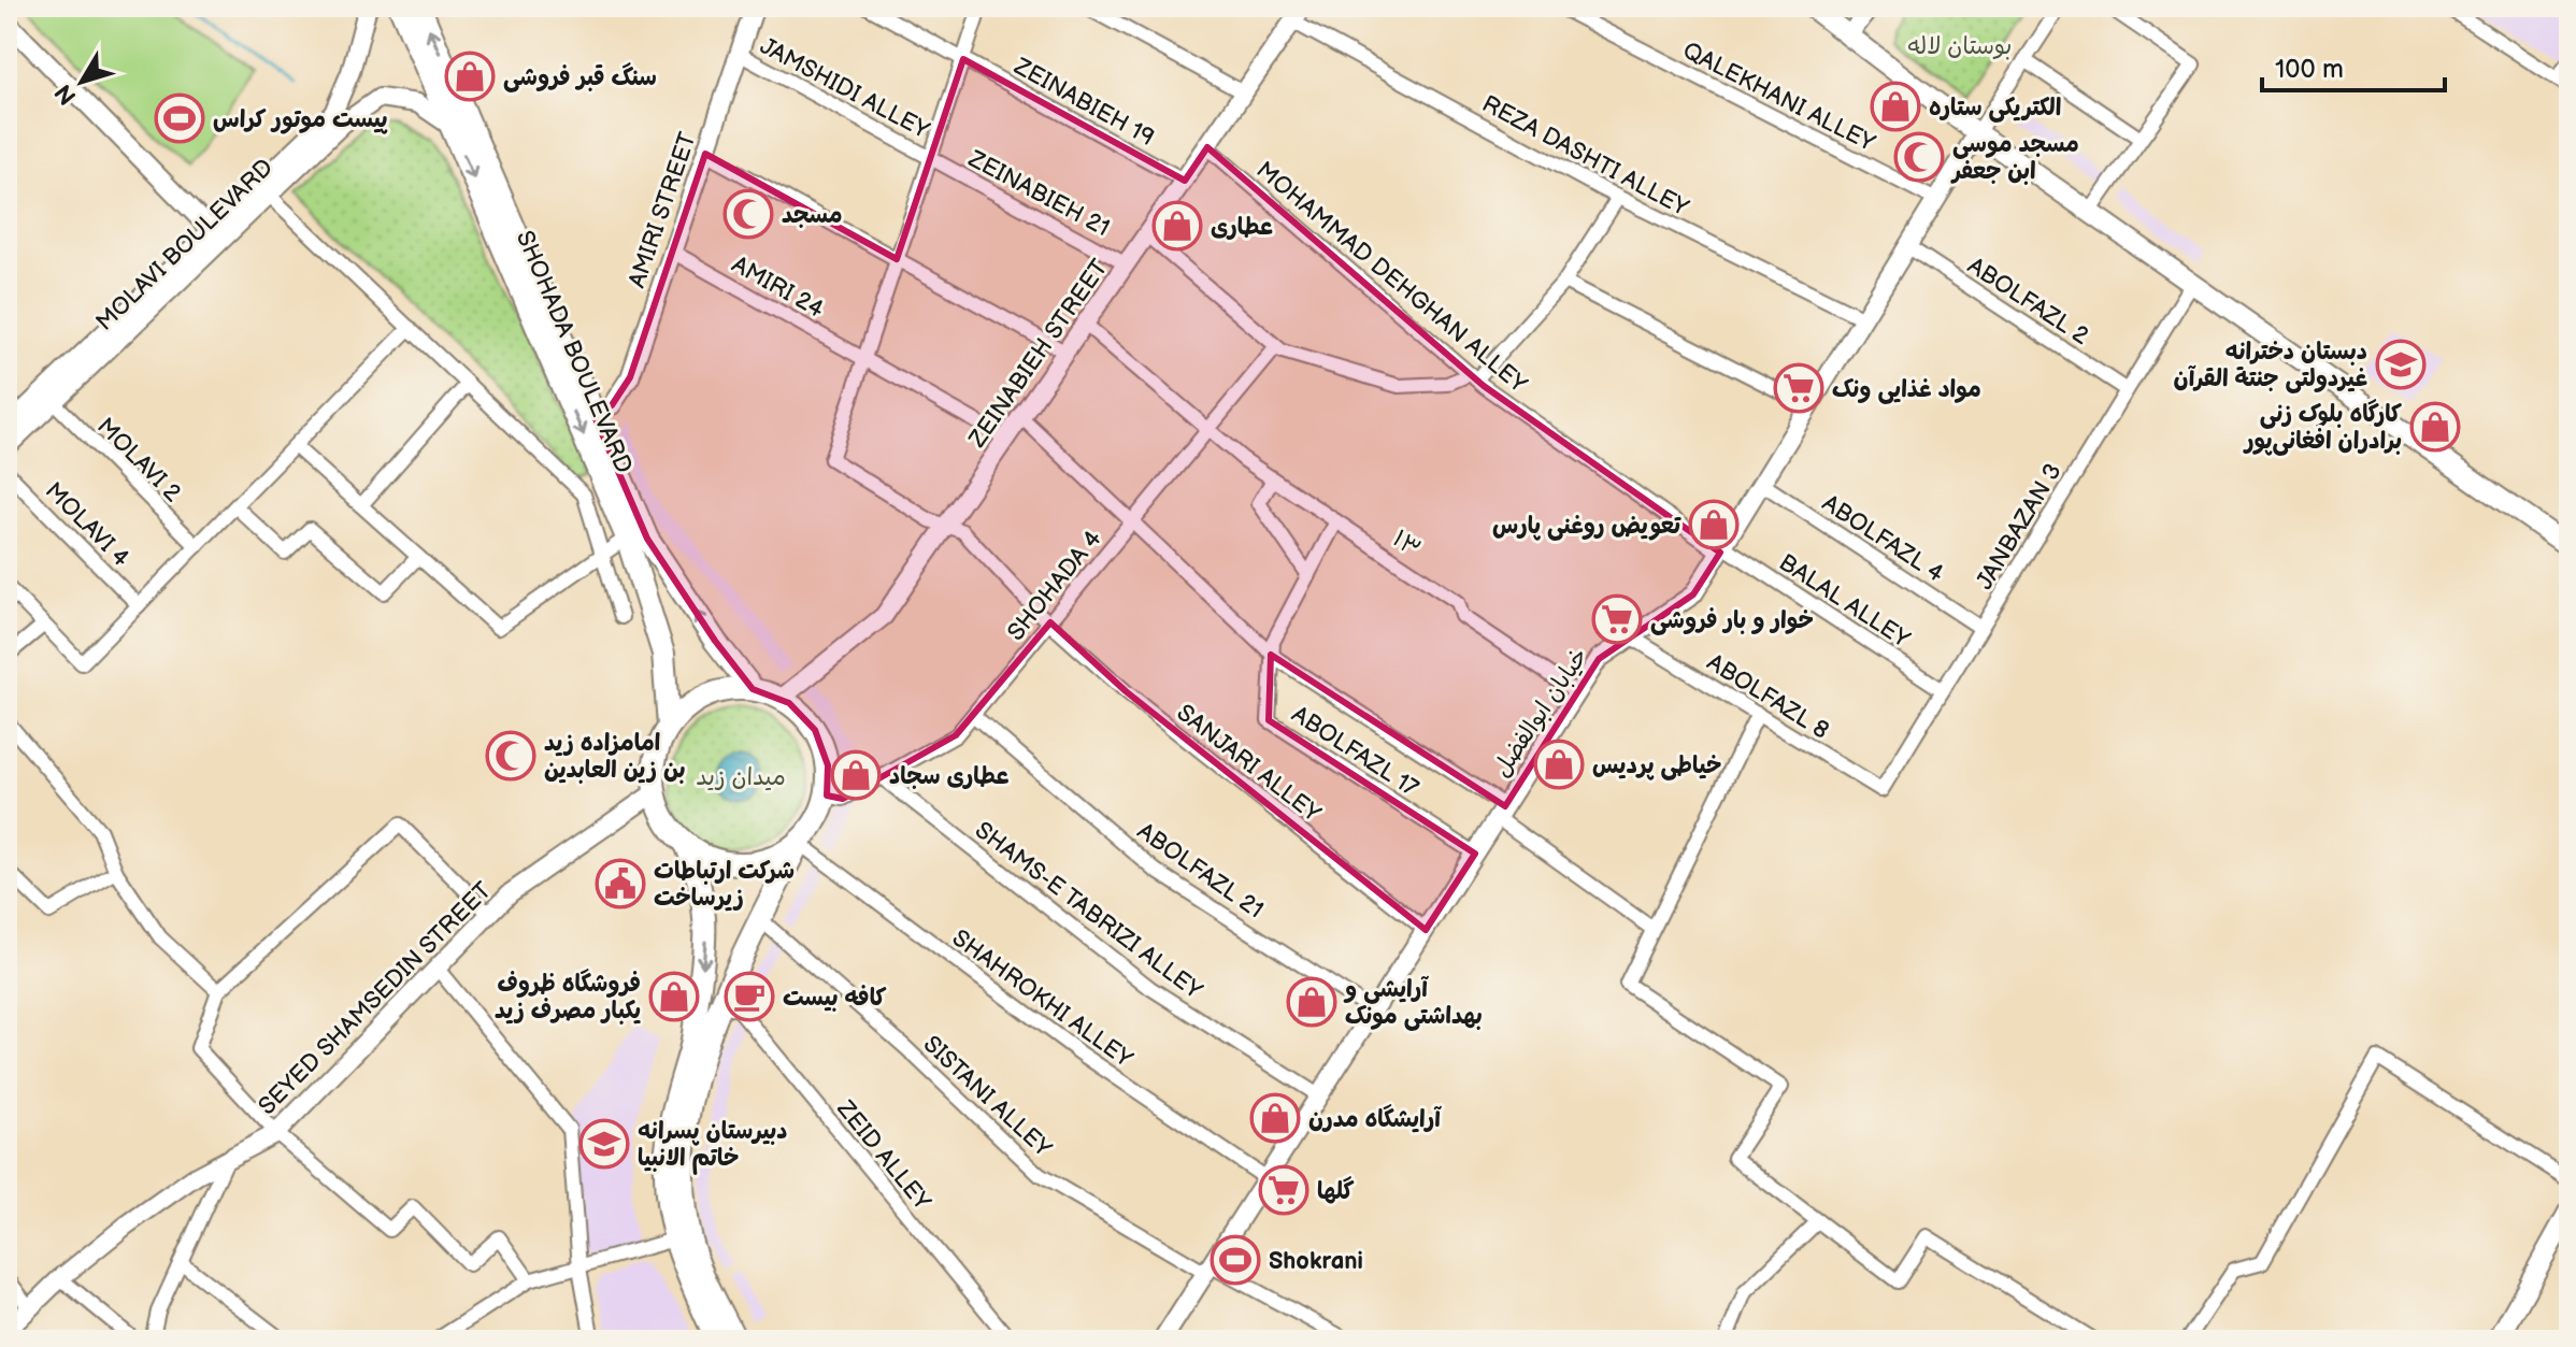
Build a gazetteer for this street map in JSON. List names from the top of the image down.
{
  "streets": {
    "main road": ["SHOHADA BOULEVARD"],
    "street": [
      "JAMSHIDI ALLEY",
      "QALEKHANI ALLEY",
      "ZEINABIEH 19",
      "REZA DASHTI ALLEY",
      "ZEINABIEH 21",
      "AMIRI STREET",
      "MOLAVI BOULEVARD",
      "MOHAMMAD DEHGHAN ALLEY",
      "AMIRI 24",
      "ABOLFAZL 2",
      "ZEINABIEH STREET",
      "MOLAVI 2",
      "MOLAVI 4",
      "JANBAZAN 3",
      "ABOLFAZL 4",
      "۱۳",
      "SHOHADA 4",
      "BALAL ALLEY",
      "ABOLFAZL 8",
      "خیابان ابوالفضل",
      "ABOLFAZL 17",
      "SANJARI ALLEY",
      "ABOLFAZL 21",
      "SHAMS-E TABRIZI ALLEY",
      "SEYED SHAMSEDIN STREET",
      "SHAHROKHI ALLEY",
      "SISTANI ALLEY",
      "ZEID ALLEY"
    ]
  },
  "crossings": [
    ["JAMSHIDI ALLEY", "ZEINABIEH 21"],
    ["JAMSHIDI ALLEY", "AMIRI STREET"],
    ["QALEKHANI ALLEY", "خیابان ابوالفضل"],
    ["ZEINABIEH 19", "ZEINABIEH STREET"],
    ["REZA DASHTI ALLEY", "ZEINABIEH STREET"],
    ["REZA DASHTI ALLEY", "خیابان ابوالفضل"],
    ["ZEINABIEH 21", "ZEINABIEH STREET"],
    ["AMIRI STREET", "AMIRI 24"],
    ["AMIRI STREET", "SHOHADA BOULEVARD"],
    ["MOLAVI BOULEVARD", "SHOHADA BOULEVARD"],
    ["MOLAVI BOULEVARD", "MOLAVI 2"],
    ["MOHAMMAD DEHGHAN ALLEY", "ZEINABIEH STREET"],
    ["MOHAMMAD DEHGHAN ALLEY", "BALAL ALLEY"],
    ["MOHAMMAD DEHGHAN ALLEY", "خیابان ابوالفضل"],
    ["AMIRI 24", "ZEINABIEH STREET"],
    ["AMIRI 24", "SANJARI ALLEY"],
    ["ABOLFAZL 2", "JANBAZAN 3"],
    ["ABOLFAZL 2", "خیابان ابوالفضل"],
    ["SHOHADA BOULEVARD", "ZEINABIEH STREET"],
    ["SHOHADA BOULEVARD", "SHOHADA 4"],
    ["SHOHADA BOULEVARD", "SEYED SHAMSEDIN STREET"],
    ["SHOHADA BOULEVARD", "SHAHROKHI ALLEY"],
    ["ZEINABIEH STREET", "۱۳"],
    ["ZEINABIEH STREET", "SHOHADA 4"],
    ["ZEINABIEH STREET", "SANJARI ALLEY"],
    ["ZEINABIEH STREET", "SEYED SHAMSEDIN STREET"],
    ["ZEINABIEH STREET", "SHAHROKHI ALLEY"],
    ["JANBAZAN 3", "ABOLFAZL 4"],
    ["JANBAZAN 3", "BALAL ALLEY"],
    ["JANBAZAN 3", "ABOLFAZL 8"],
    ["ABOLFAZL 4", "خیابان ابوالفضل"],
    ["۱۳", "SHOHADA 4"],
    ["۱۳", "خیابان ابوالفضل"],
    ["SHOHADA 4", "SANJARI ALLEY"],
    ["SHOHADA 4", "ABOLFAZL 21"],
    ["SHOHADA 4", "SHAMS-E TABRIZI ALLEY"],
    ["SHOHADA 4", "SEYED SHAMSEDIN STREET"],
    ["SHOHADA 4", "SHAHROKHI ALLEY"],
    ["BALAL ALLEY", "خیابان ابوالفضل"],
    ["ABOLFAZL 8", "خیابان ابوالفضل"],
    ["خیابان ابوالفضل", "ABOLFAZL 17"],
    ["خیابان ابوالفضل", "SANJARI ALLEY"],
    ["خیابان ابوالفضل", "ABOLFAZL 21"],
    ["خیابان ابوالفضل", "SHAMS-E TABRIZI ALLEY"],
    ["خیابان ابوالفضل", "SHAHROKHI ALLEY"],
    ["خیابان ابوالفضل", "SISTANI ALLEY"],
    ["SEYED SHAMSEDIN STREET", "SHAHROKHI ALLEY"]
  ],
  "parks": ["بوستان لاله", "میدان زید"],
  "places": {
    "shop": [
      "سنگ قبر فروشی",
      "الکتریکی ستاره",
      "عطاری",
      "کارگاه بلوک زنی برادران افغانی‌پور",
      "تعویض روغنی پارس",
      "خیاطی پردیس",
      "عطاری سجاد",
      "فروشگاه ظروف یکبار مصرف زید",
      "آرایشی و بهداشتی مونک",
      "آرایشگاه مدرن"
    ],
    "sports": ["پیست موتور کراس", "Shokrani"],
    "mosque": ["مسجد موسی ابن جعفر", "مسجد", "امامزاده زید بن زین العابدین"],
    "school or university": ["دبستان دخترانه غیردولتی جنتة القرآن", "دبیرستان پسرانه خاتم الانبیا"],
    "supermarket": ["مواد غذایی ونک", "خوار و بار فروشی", "گلها"],
    "public building": ["شرکت ارتباطات زیرساخت"],
    "cafe": ["کافه بیست"]
  },
  "scale_bar": "100 m",
  "north": "bottom left"
}
